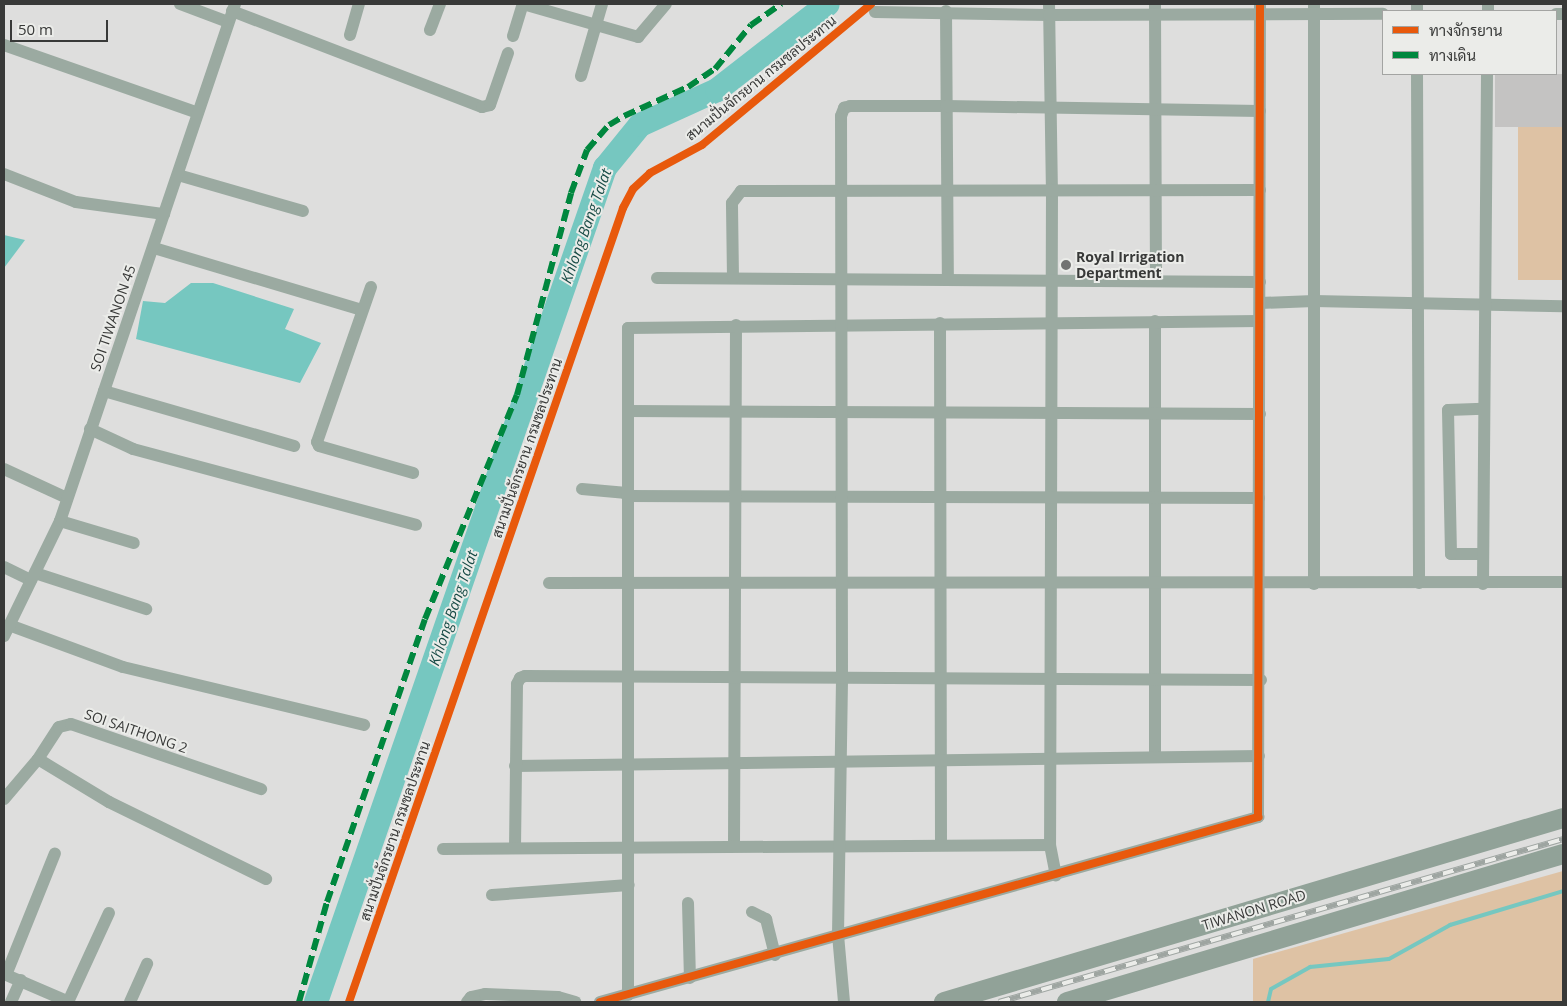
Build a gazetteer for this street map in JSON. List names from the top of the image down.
{
  "streets": {
    "main road": ["TIWANON ROAD"],
    "street": ["SOI TIWANON 45", "SOI SAITHONG 2"],
    "cycle path": ["สนามปั่นจักรยาน กรมชลประทาน"]
  },
  "water": ["Khlong Bang Talat"],
  "places": ["Royal Irrigation Department"],
  "legend": ["ทางจักรยาน", "ทางเดิน"],
  "scale_bar": "50 m"
}
